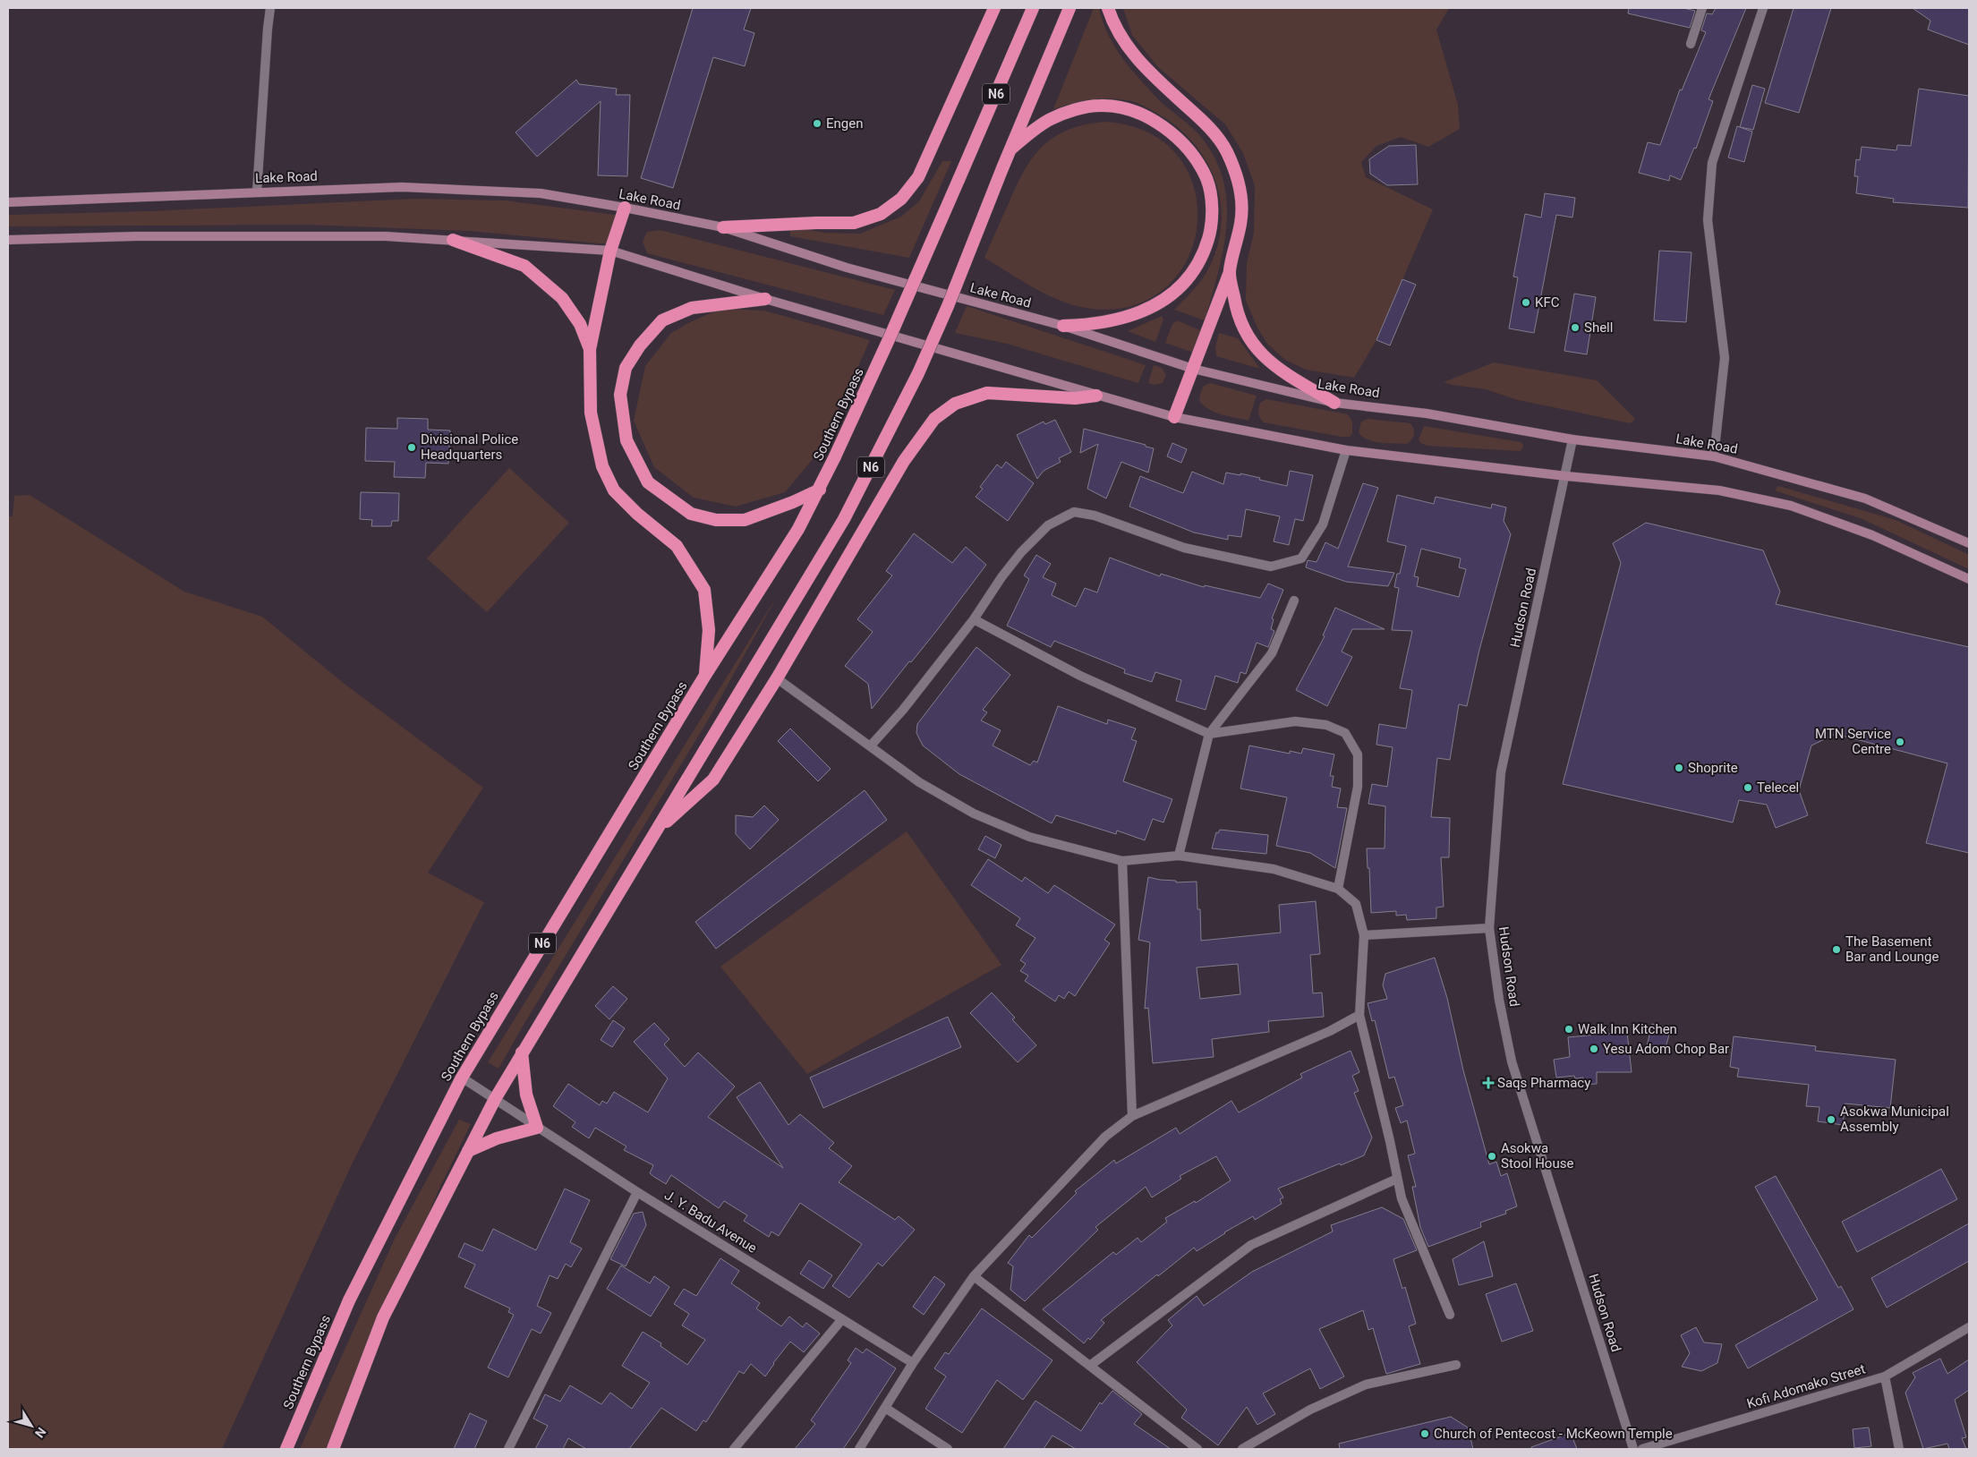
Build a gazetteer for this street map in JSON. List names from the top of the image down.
{
  "streets": {
    "highway": ["N6", "Southern Bypass"],
    "main road": ["Lake Road"],
    "street": ["Hudson Road", "J. Y. Badu Avenue", "Kofi Adomako Street"]
  },
  "crossings": [
    ["N6", "J. Y. Badu Avenue"],
    ["Lake Road", "Hudson Road"],
    ["Southern Bypass", "J. Y. Badu Avenue"]
  ],
  "places": {
    "other": [
      "Engen",
      "KFC",
      "Shell",
      "Divisional Police Headquarters",
      "MTN Service Centre",
      "Shoprite",
      "Telecel",
      "The Basement Bar and Lounge",
      "Walk Inn Kitchen",
      "Yesu Adom Chop Bar",
      "Asokwa Municipal Assembly",
      "Asokwa Stool House",
      "Church of Pentecost - McKeown Temple"
    ],
    "health": ["Saqs Pharmacy"]
  },
  "north": "bottom right"
}
